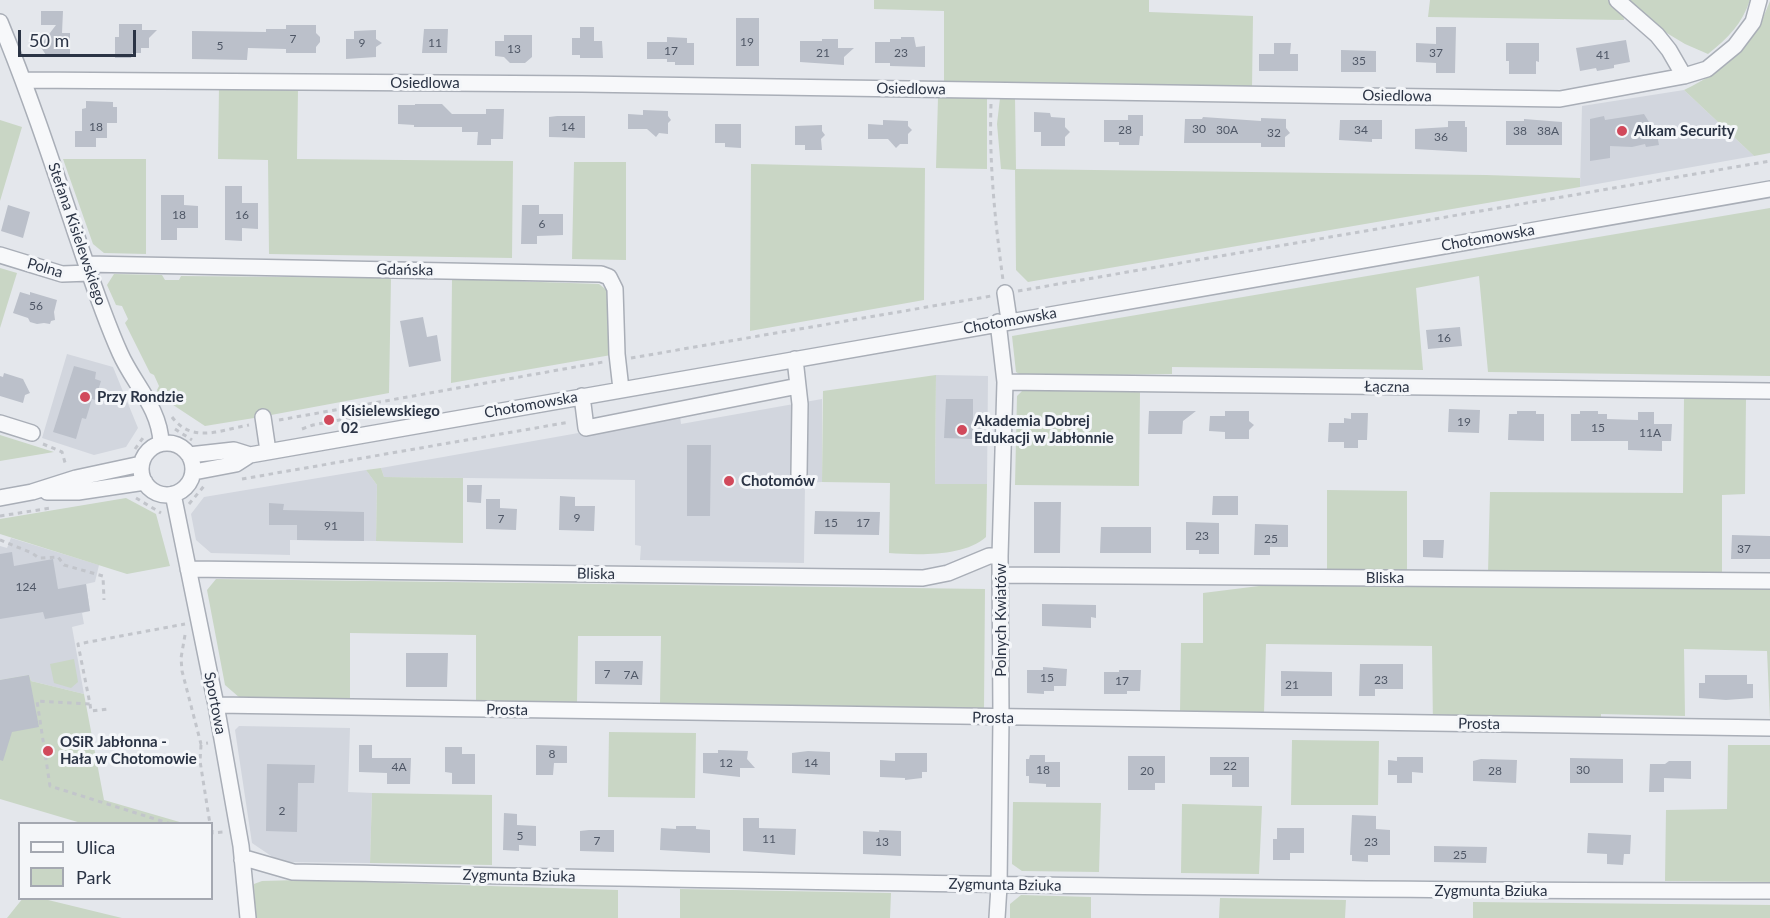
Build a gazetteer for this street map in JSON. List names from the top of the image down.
{
  "streets": {
    "street": [
      "Osiedlowa",
      "Stefana Kisielewskiego",
      "Chotomowska",
      "Polna",
      "Gdańska",
      "Łączna",
      "Bliska",
      "Polnych Kwiatów",
      "Sportowa",
      "Prosta",
      "Zygmunta Bziuka"
    ]
  },
  "crossings": [
    ["Osiedlowa", "Stefana Kisielewskiego"],
    ["Stefana Kisielewskiego", "Polna"],
    ["Stefana Kisielewskiego", "Gdańska"],
    ["Stefana Kisielewskiego", "Sportowa"],
    ["Chotomowska", "Gdańska"],
    ["Chotomowska", "Polnych Kwiatów"],
    ["Polna", "Gdańska"],
    ["Łączna", "Polnych Kwiatów"],
    ["Bliska", "Polnych Kwiatów"],
    ["Bliska", "Sportowa"],
    ["Polnych Kwiatów", "Prosta"],
    ["Polnych Kwiatów", "Zygmunta Bziuka"],
    ["Sportowa", "Prosta"],
    ["Sportowa", "Zygmunta Bziuka"]
  ],
  "places": [
    "Alkam Security",
    "Przy Rondzie",
    "Kisielewskiego 02",
    "Akademia Dobrej Edukacji w Jabłonnie",
    "Chotomów",
    "OSiR Jabłonna - Hała w Chotomowie"
  ],
  "house_numbers": [
    "7",
    "19",
    "9",
    "11",
    "5",
    "13",
    "17",
    "21",
    "23",
    "37",
    "41",
    "35",
    "18",
    "14",
    "30",
    "28",
    "30A",
    "34",
    "38",
    "38A",
    "32",
    "36",
    "18",
    "16",
    "6",
    "56",
    "16",
    "19",
    "15",
    "11A",
    "9",
    "7",
    "15",
    "17",
    "91",
    "23",
    "25",
    "37",
    "124",
    "7",
    "7A",
    "15",
    "23",
    "17",
    "21",
    "8",
    "12",
    "14",
    "22",
    "4A",
    "18",
    "30",
    "20",
    "28",
    "2",
    "5",
    "11",
    "7",
    "13",
    "23",
    "25"
  ],
  "legend": ["Ulica", "Park"],
  "scale_bar": "50 m"
}
